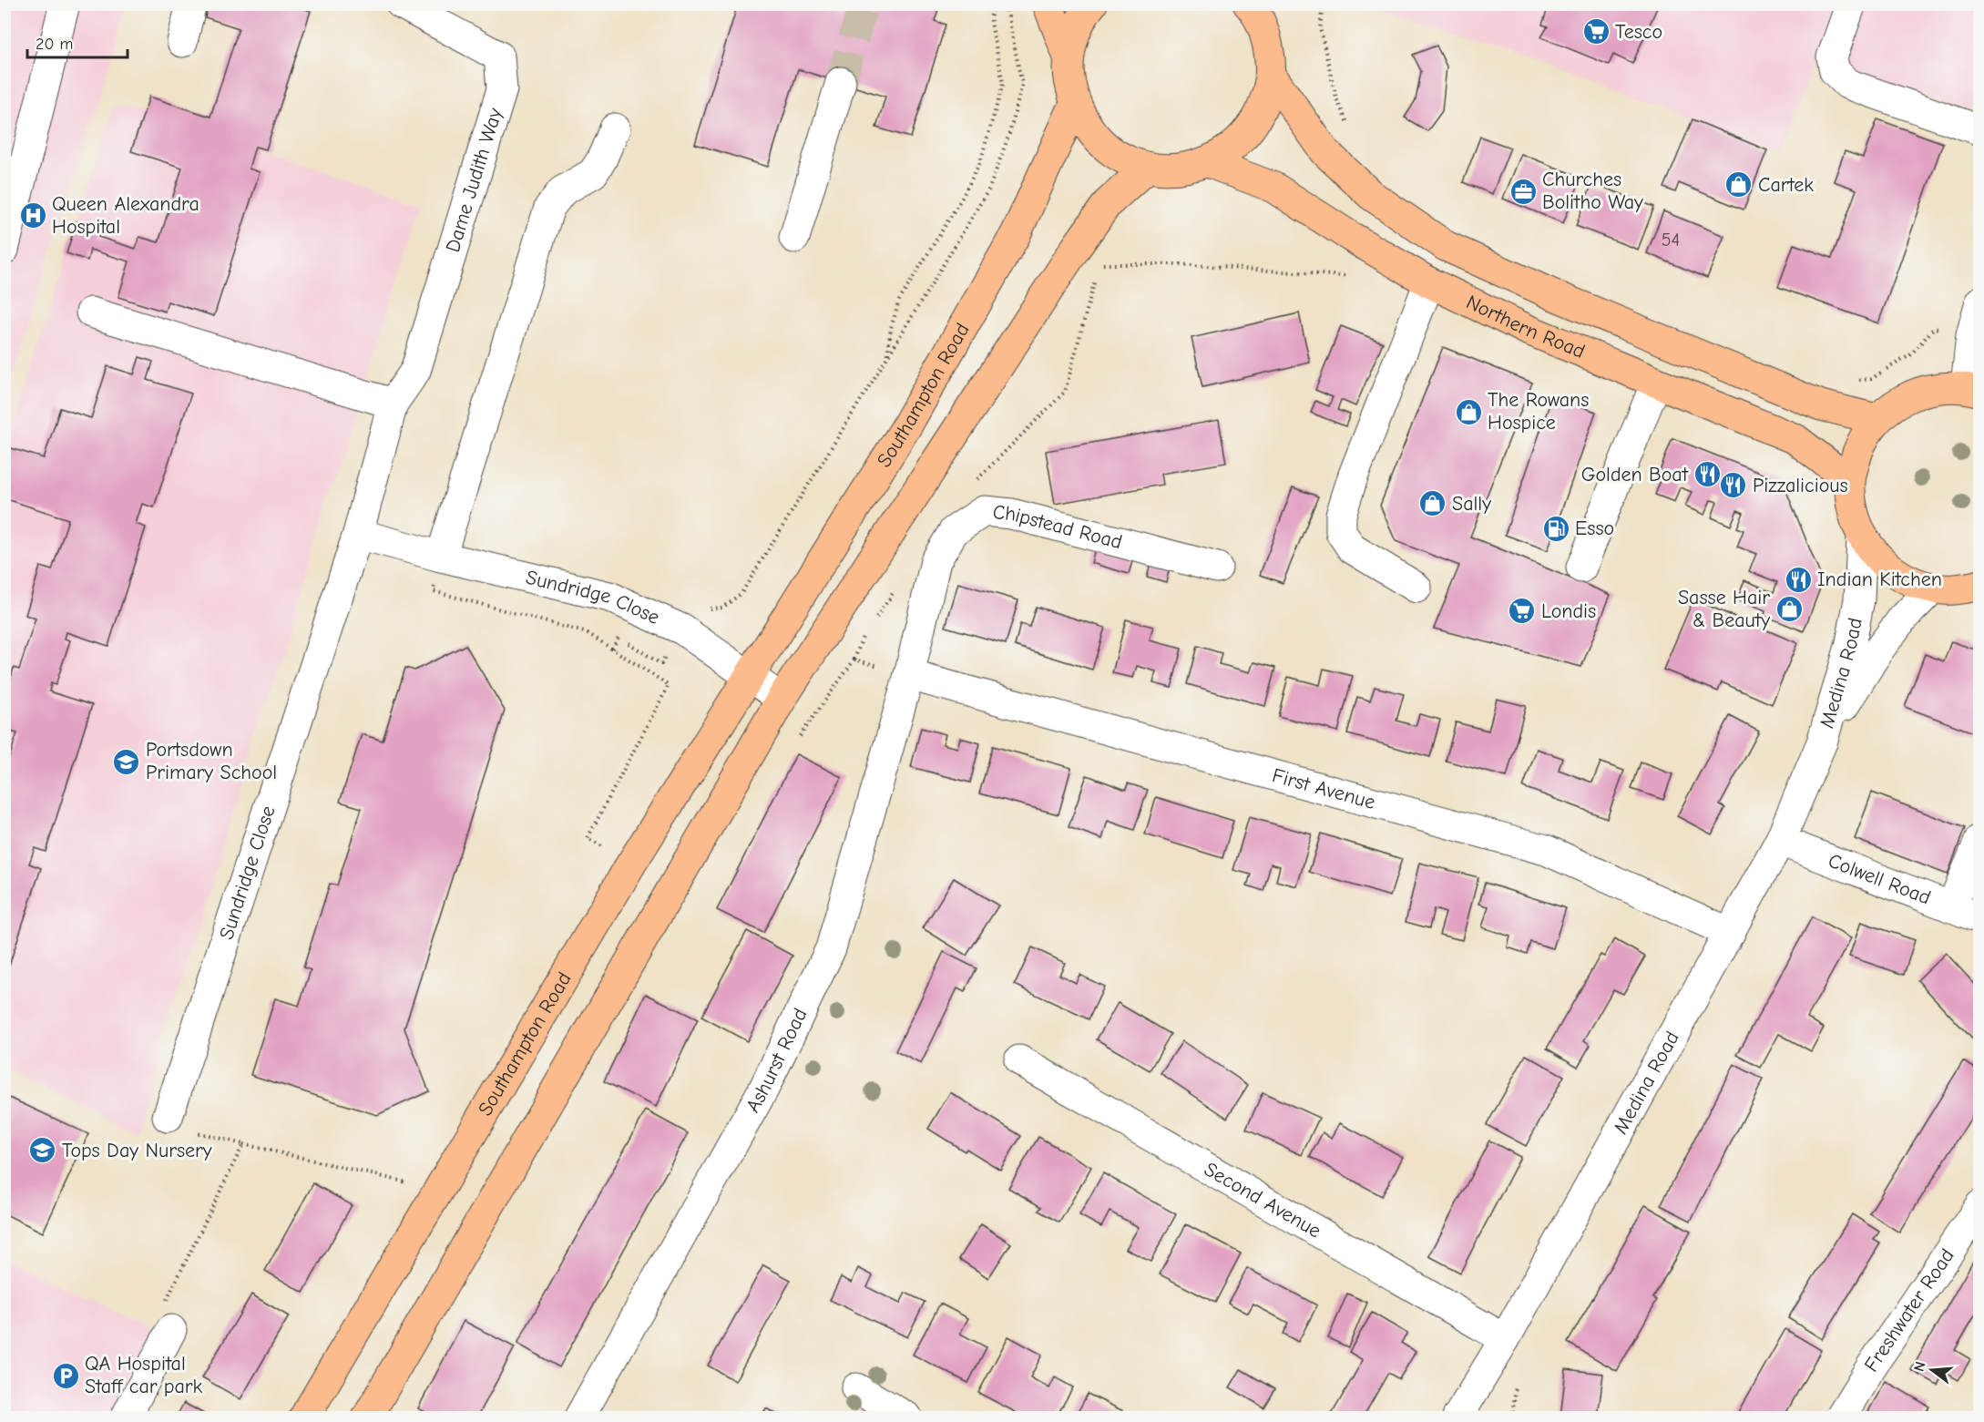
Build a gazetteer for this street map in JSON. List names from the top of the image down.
{
  "streets": {
    "main road": ["Northern Road", "Southampton Road"],
    "street": [
      "Dame Judith Way",
      "Chipstead Road",
      "Sundridge Close",
      "Medina Road",
      "First Avenue",
      "Colwell Road",
      "Ashurst Road",
      "Second Avenue",
      "Freshwater Road"
    ]
  },
  "crossings": [
    ["Dame Judith Way", "Sundridge Close"],
    ["Southampton Road", "Sundridge Close"],
    ["Chipstead Road", "First Avenue"],
    ["Chipstead Road", "Ashurst Road"],
    ["Medina Road", "First Avenue"],
    ["Medina Road", "Colwell Road"],
    ["Medina Road", "Second Avenue"],
    ["First Avenue", "Ashurst Road"]
  ],
  "places": {
    "supermarket": ["Tesco", "Londis"],
    "shop": [
      "Cartek",
      "The Rowans Hospice",
      "Sally",
      "Sasse Hair & Beauty"
    ],
    "office": ["Churches Bolitho Way"],
    "hospital": ["Queen Alexandra Hospital"],
    "restaurant": ["Golden Boat", "Pizzalicious", "Indian Kitchen"],
    "fuel station": ["Esso"],
    "school or university": ["Portsdown Primary School", "Tops Day Nursery"],
    "parking": ["QA Hospital Staff car park"]
  },
  "house_numbers": ["54"],
  "scale_bar": "20 m",
  "north": "left"
}
